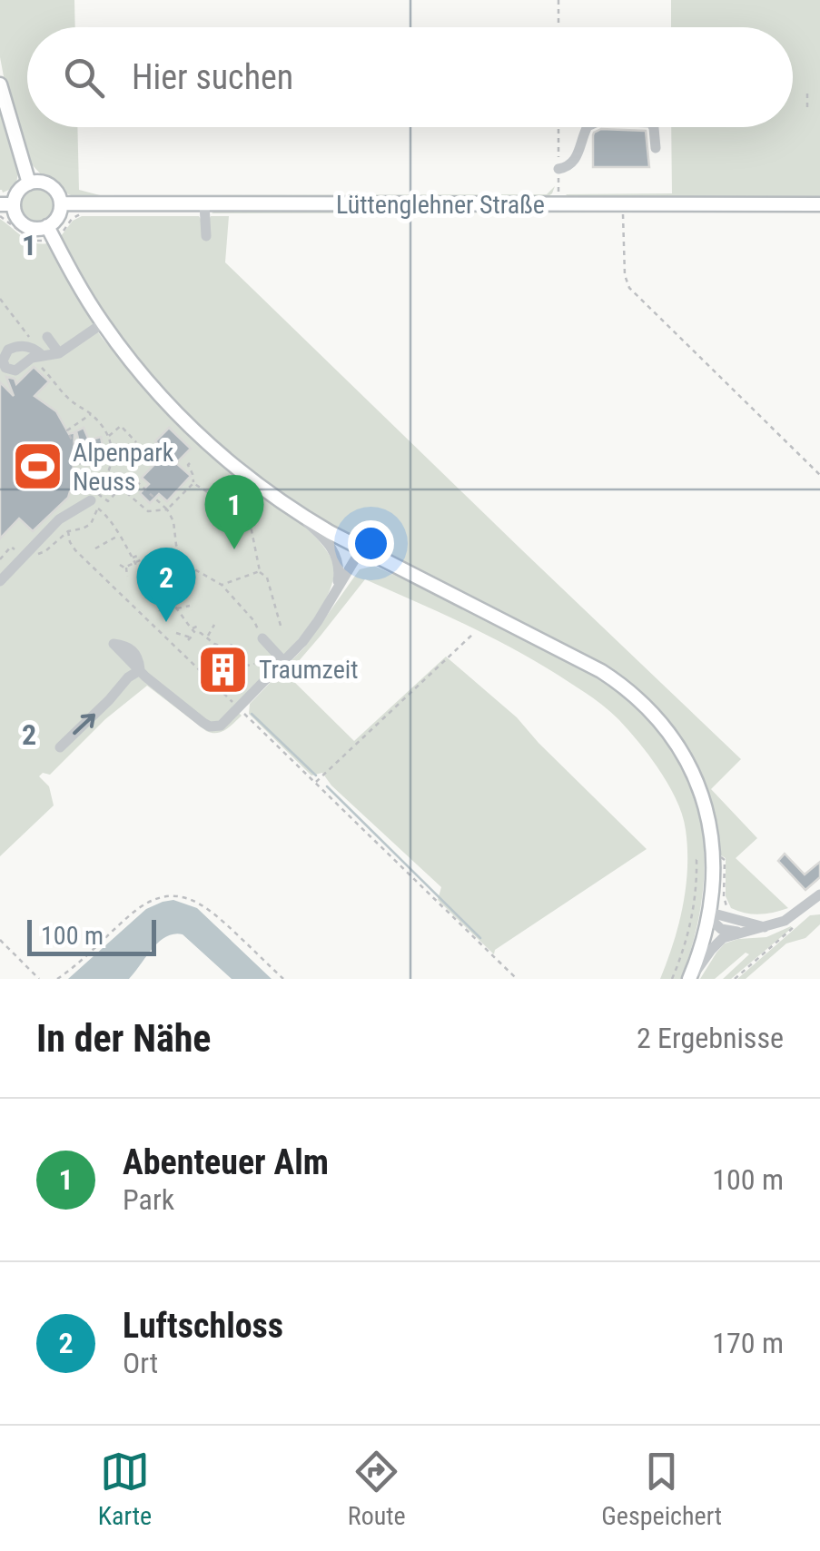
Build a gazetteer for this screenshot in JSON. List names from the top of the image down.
{
  "streets": {
    "main road": ["Lüttenglehner Straße"]
  },
  "places": {
    "sports": ["Alpenpark Neuss"],
    "building": ["Traumzeit"]
  },
  "scale_bar": "100 m",
  "page": {
    "search": "Hier suchen",
    "pins": ["1", "2"],
    "scale": "100 m",
    "heading": ["In der Nähe", "2 Ergebnisse"],
    "list": [
      {
        "mark": "1",
        "name": "Abenteuer Alm",
        "note": "Park",
        "value": "100 m"
      },
      {
        "mark": "2",
        "name": "Luftschloss",
        "note": "Ort",
        "value": "170 m"
      }
    ],
    "nav": ["Karte", "Route", "Gespeichert"]
  },
  "grid": {
    "rows": ["1", "2"]
  }
}
